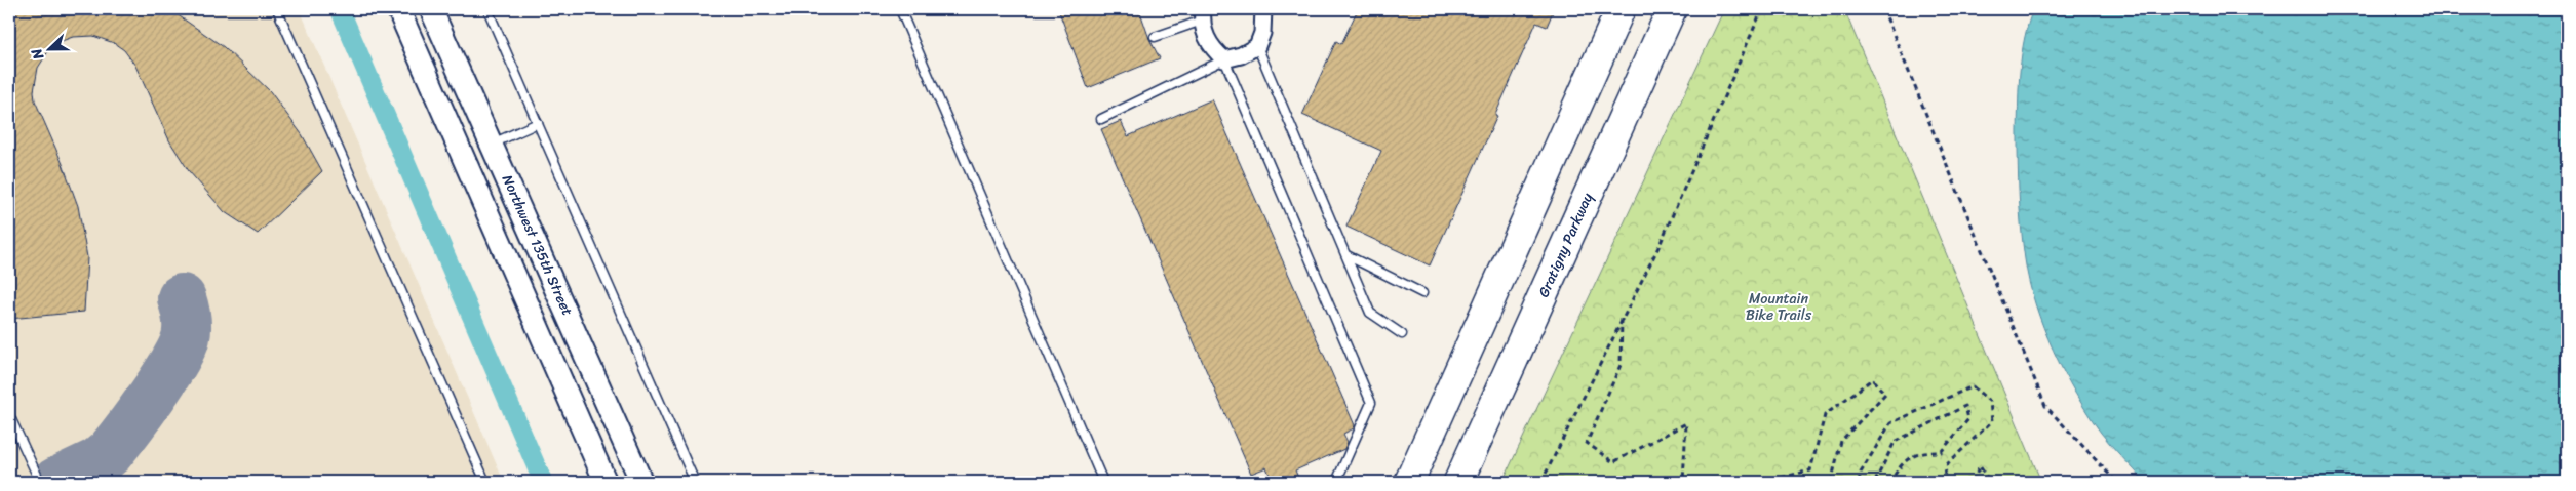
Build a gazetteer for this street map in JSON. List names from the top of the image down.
{
  "streets": {
    "highway": ["Gratigny Parkway"],
    "main road": ["Northwest 135th Street"]
  },
  "parks": ["Mountain Bike Trails"],
  "north": "left"
}
